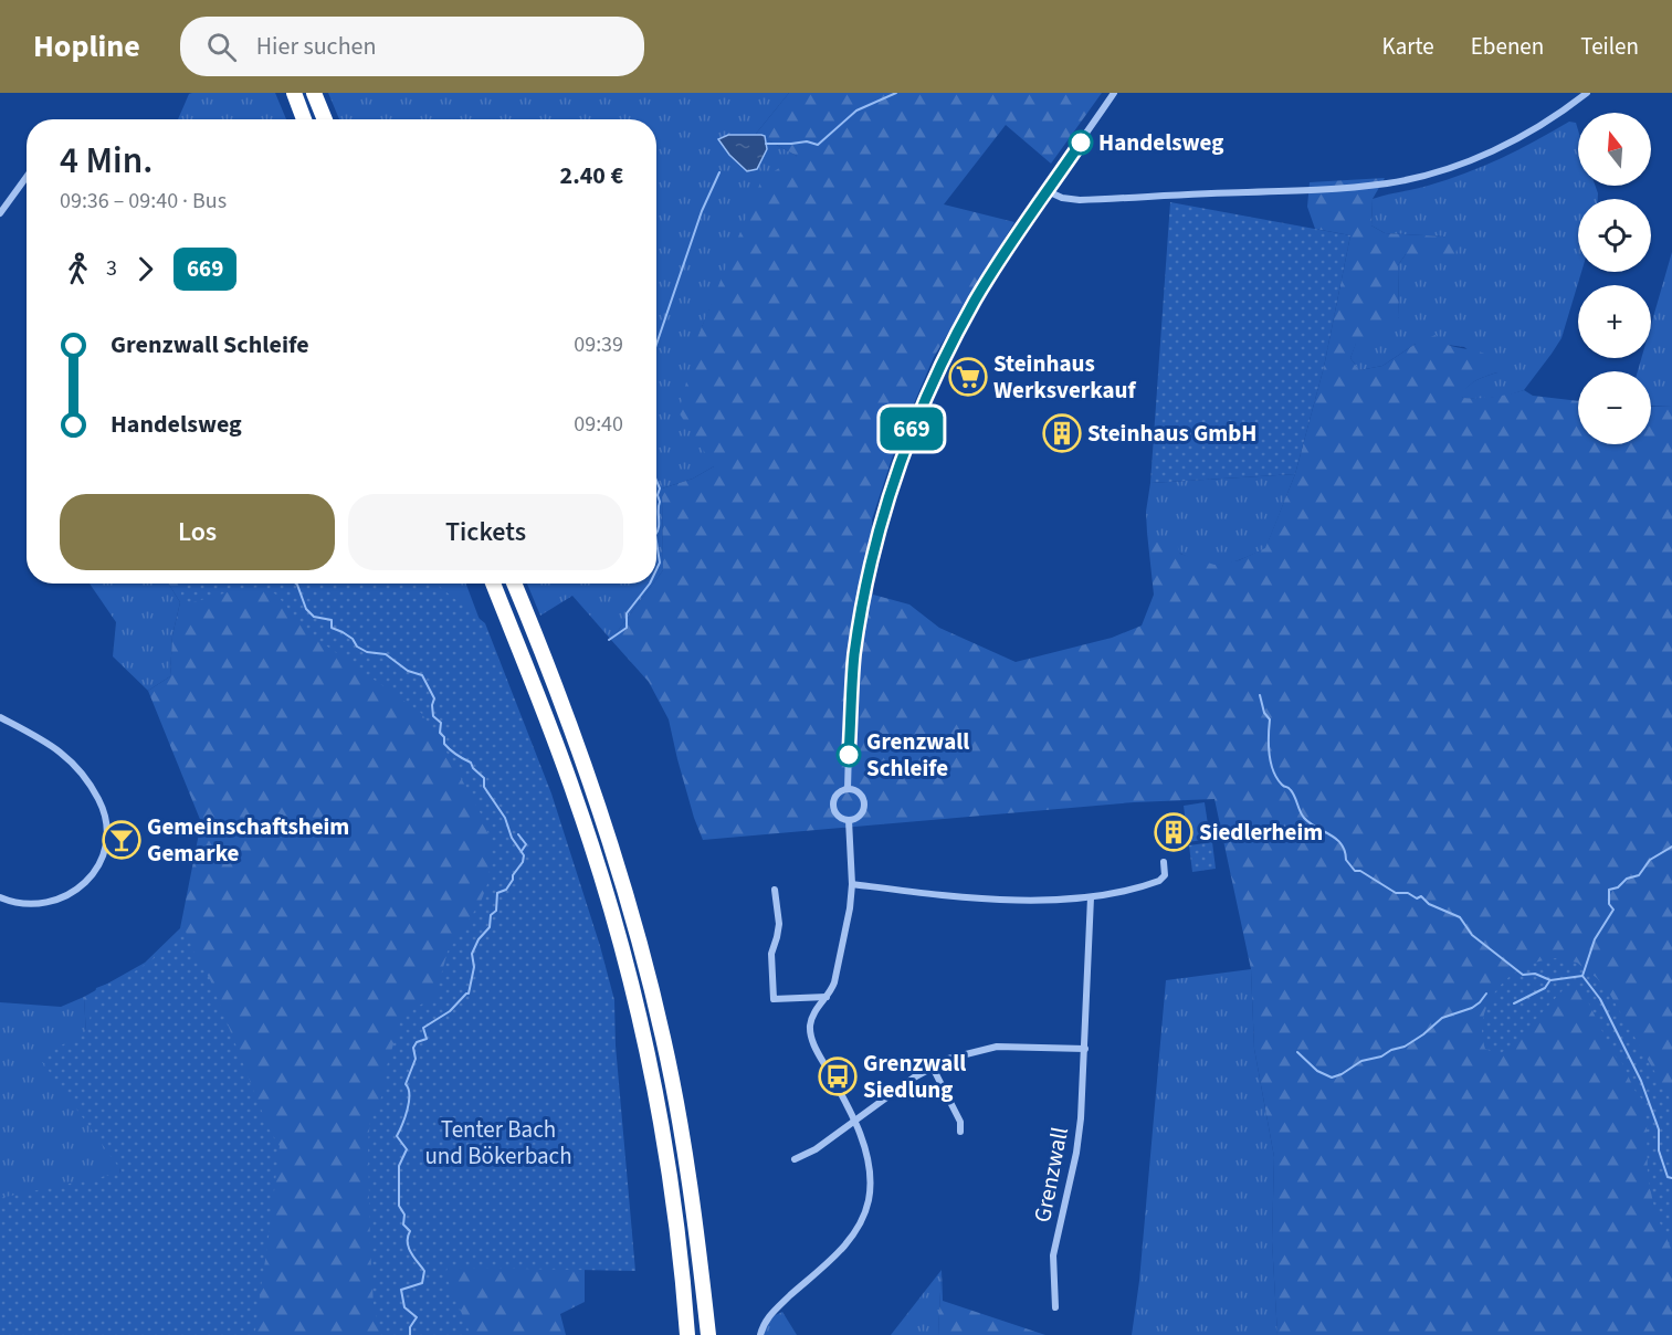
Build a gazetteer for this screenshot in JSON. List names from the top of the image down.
{
  "streets": {
    "street": ["Grenzwall"]
  },
  "parks": ["Tenter Bach und Bökerbach"],
  "places": {
    "other": ["Handelsweg", "Grenzwall Schleife"],
    "supermarket": ["Steinhaus Werksverkauf"],
    "building": ["Steinhaus GmbH", "Siedlerheim"],
    "bar": ["Gemeinschaftsheim Gemarke"],
    "bus stop": ["Grenzwall Siedlung"]
  },
  "lines": ["bus line 669"],
  "north": "top",
  "page": {
    "header": "Hopline",
    "search": "Hier suchen",
    "nav": ["Karte", "Ebenen", "Teilen"],
    "on_map": "669",
    "map_buttons": ["+", "−"],
    "heading": ["4 Min.", "09:36 – 09:40 · Bus", "2.40 €"],
    "legs": ["3", "669"],
    "list": [
      {
        "name": "Grenzwall Schleife",
        "value": "09:39"
      },
      {
        "name": "Handelsweg",
        "value": "09:40"
      }
    ],
    "buttons": ["Los", "Tickets"]
  }
}
